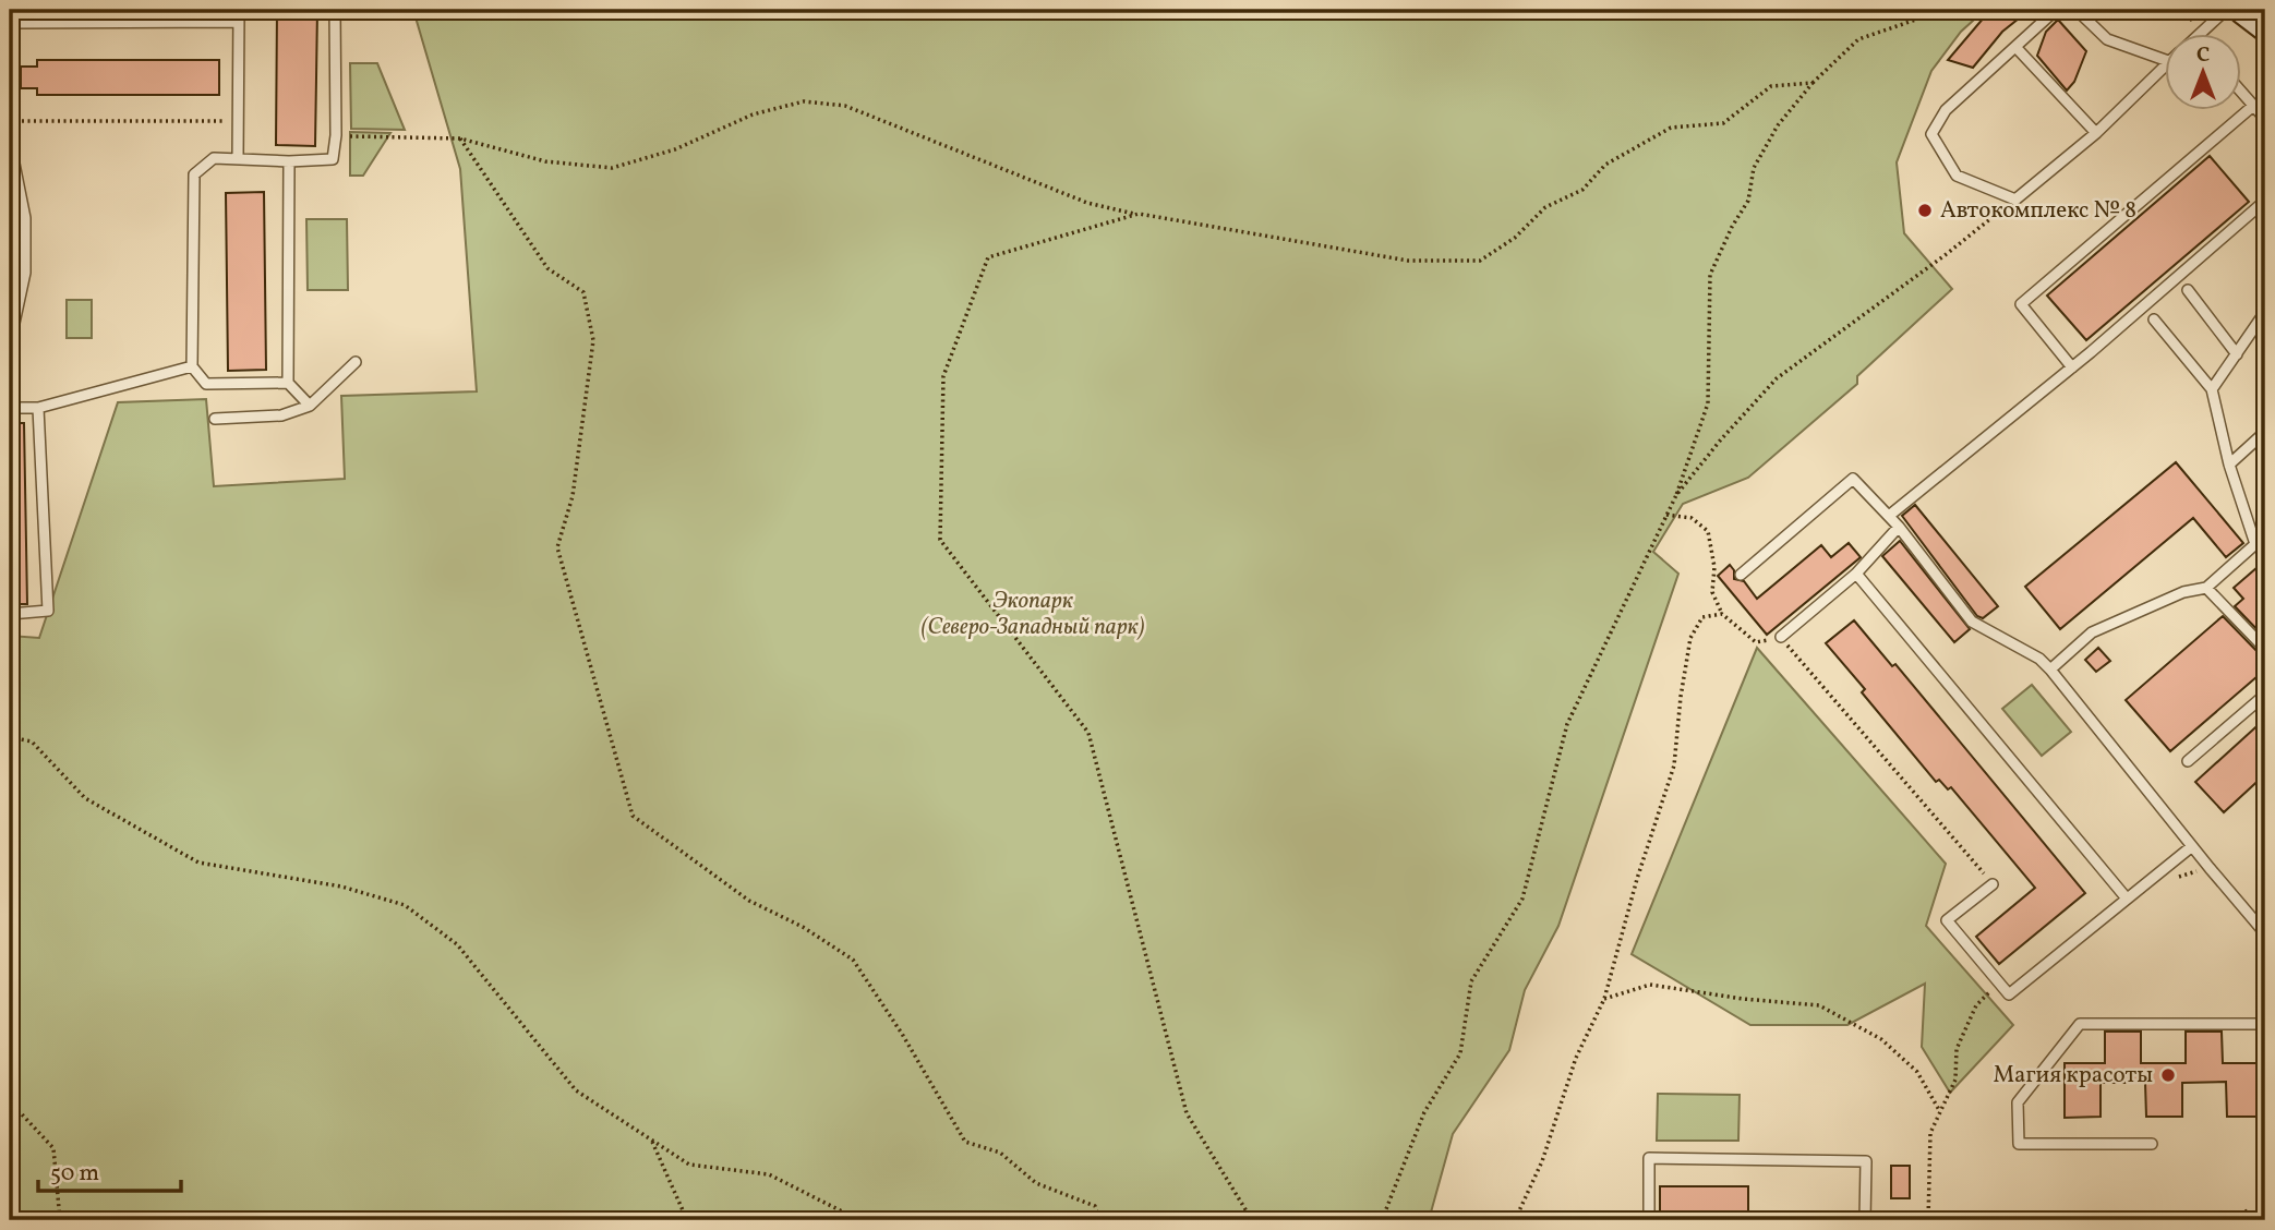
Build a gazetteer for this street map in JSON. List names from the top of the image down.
{
  "parks": ["Экопарк (Северо-Западный парк)"],
  "places": ["Автокомплекс № 8", "Магия красоты"],
  "scale_bar": "50 m",
  "north": "top"
}
